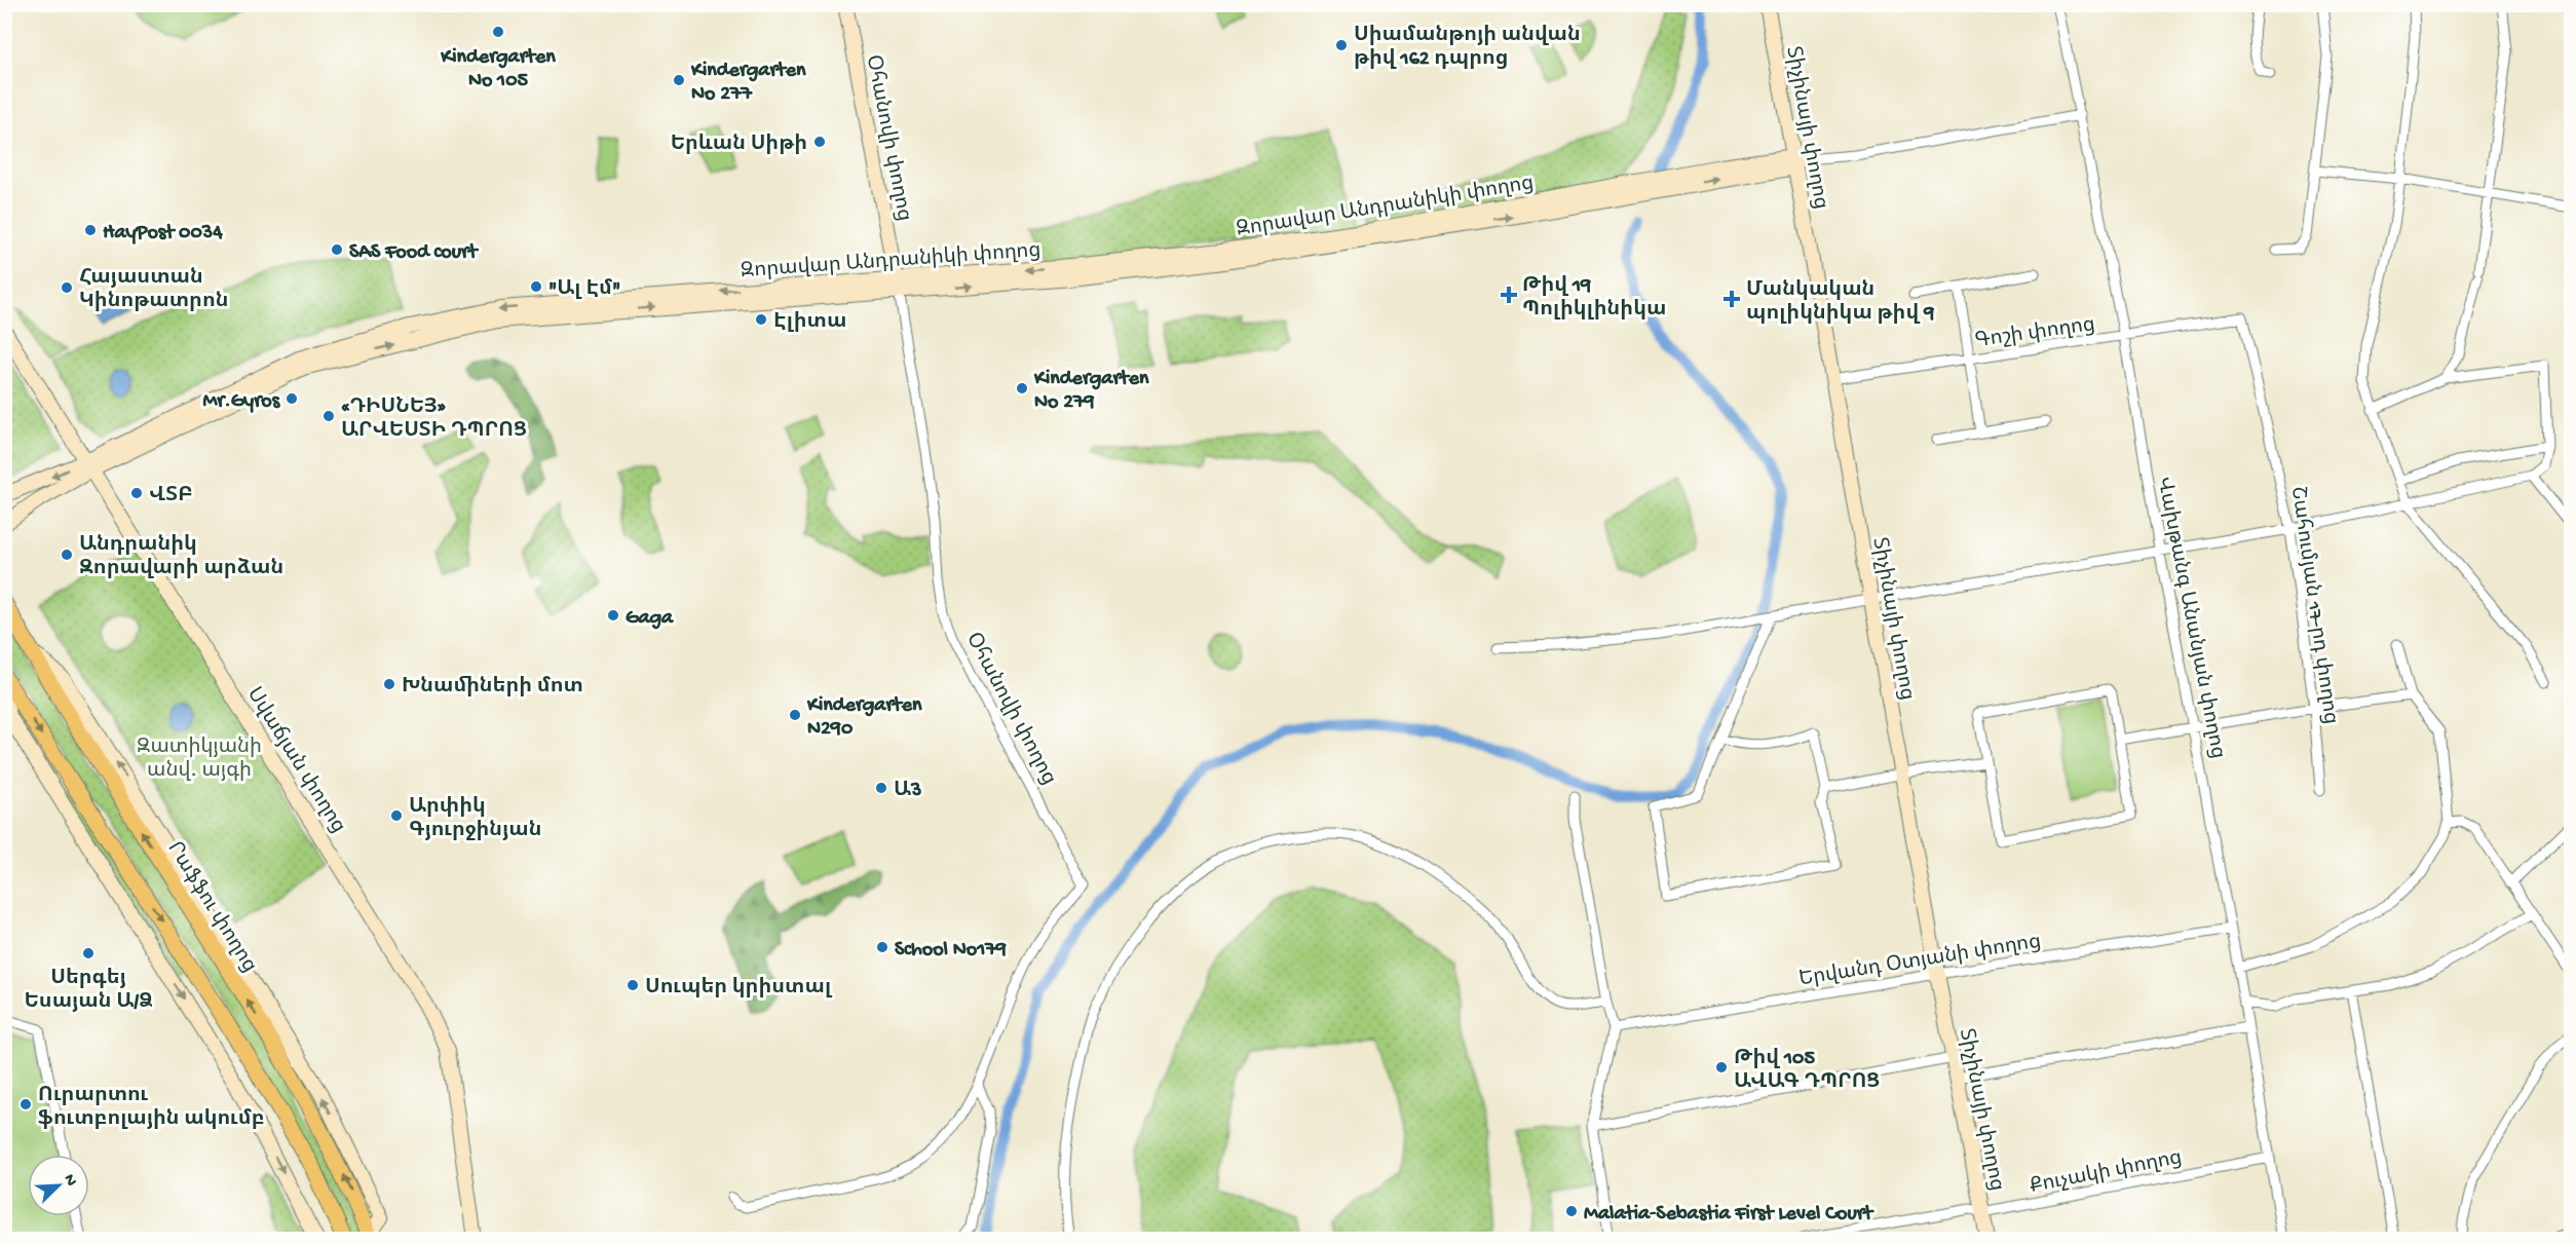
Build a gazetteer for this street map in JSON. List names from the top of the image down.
{
  "streets": {
    "main road": [
      "Տիչինայի փողոց",
      "Օհանովի փողոց",
      "Զորավար Անդրանիկի փողոց",
      "Սվաճյան փողոց",
      "Րաֆֆու փողոց"
    ],
    "street": [
      "Գոշի փողոց",
      "Շահումյան 17-րդ փողոց",
      "Վախթանգ Անանյան փողոց",
      "Երվանդ Օտյանի փողոց",
      "Քուչակի փողոց"
    ]
  },
  "crossings": [
    ["Տիչինայի փողոց", "Զորավար Անդրանիկի փողոց"],
    ["Տիչինայի փողոց", "Գոշի փողոց"],
    ["Տիչինայի փողոց", "Երվանդ Օտյանի փողոց"],
    ["Տիչինայի փողոց", "Քուչակի փողոց"],
    ["Օհանովի փողոց", "Զորավար Անդրանիկի փողոց"],
    ["Զորավար Անդրանիկի փողոց", "Սվաճյան փողոց"],
    ["Գոշի փողոց", "Շահումյան 17-րդ փողոց"],
    ["Գոշի փողոց", "Վախթանգ Անանյան փողոց"],
    ["Վախթանգ Անանյան փողոց", "Երվանդ Օտյանի փողոց"],
    ["Վախթանգ Անանյան փողոց", "Քուչակի փողոց"]
  ],
  "parks": ["Զատիկյանի անվ. այգի"],
  "places": {
    "other": [
      "Kindergarten No 105",
      "Սիամանթոյի անվան թիվ 162 դպրոց",
      "Kindergarten No 277",
      "Երևան Սիթի",
      "HayPost 0034",
      "SAS Food court",
      "\"Ալ Էմ\"",
      "Հայաստան Կինոթատրոն",
      "Էլիտա",
      "Kindergarten No 279",
      "Mr.Gyros",
      "«ԴԻՍՆԵՅ» ԱՐՎԵՍՏԻ ԴՊՐՈՑ",
      "ՎՏԲ",
      "Անդրանիկ Զորավարի արձան",
      "Gaga",
      "Խնամիների մոտ",
      "Kindergarten N290",
      "Ա3",
      "Արփիկ Գյուրջինյան",
      "School No179",
      "Սերգեյ Եսայան Ա/Ձ",
      "Սուպեր կրիստալ",
      "Թիվ 105 ԱՎԱԳ ԴՊՐՈՑ",
      "Ուրարտու ֆուտբոլային ակումբ",
      "Malatia-Sebastia First Level Court"
    ],
    "health": ["Թիվ 19 Պոլիկլինիկա", "Մանկական պոլիկնիկա թիվ 9"]
  },
  "north": "top right"
}
